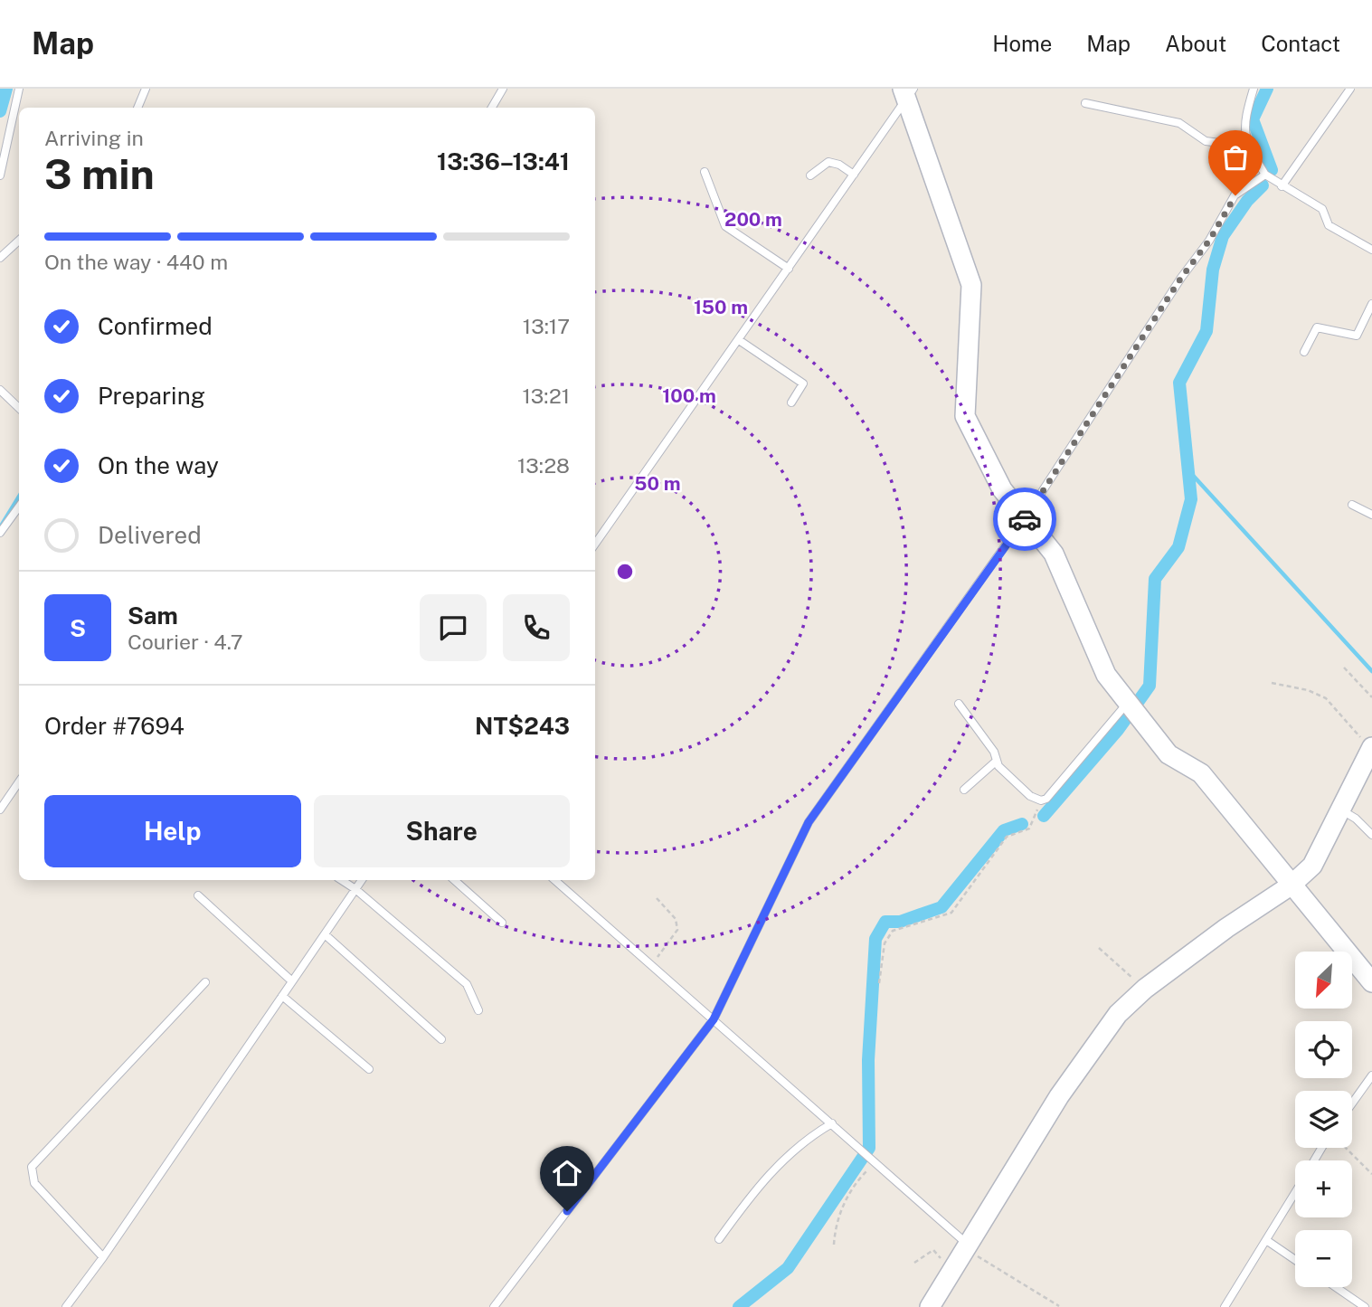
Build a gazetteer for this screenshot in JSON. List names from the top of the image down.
{
  "north": "bottom left",
  "page": {
    "header": "Map",
    "nav": [
      "Home",
      "Map",
      "About",
      "Contact"
    ],
    "heading": ["3 min", "Arriving in", "13:36–13:41"],
    "panel": [
      "Sam",
      "Courier · 4.7",
      "Order #7694",
      "NT$243"
    ],
    "bar": "On the way · 440 m",
    "list": [
      ["Confirmed", "13:17"],
      ["Preparing", "13:21"],
      ["On the way", "13:28"],
      "Delivered"
    ],
    "round": "S",
    "buttons": ["Help", "Share"],
    "map_buttons": ["+", "−"]
  },
  "rings": [
    "200 m",
    "150 m",
    "100 m",
    "50 m"
  ]
}
